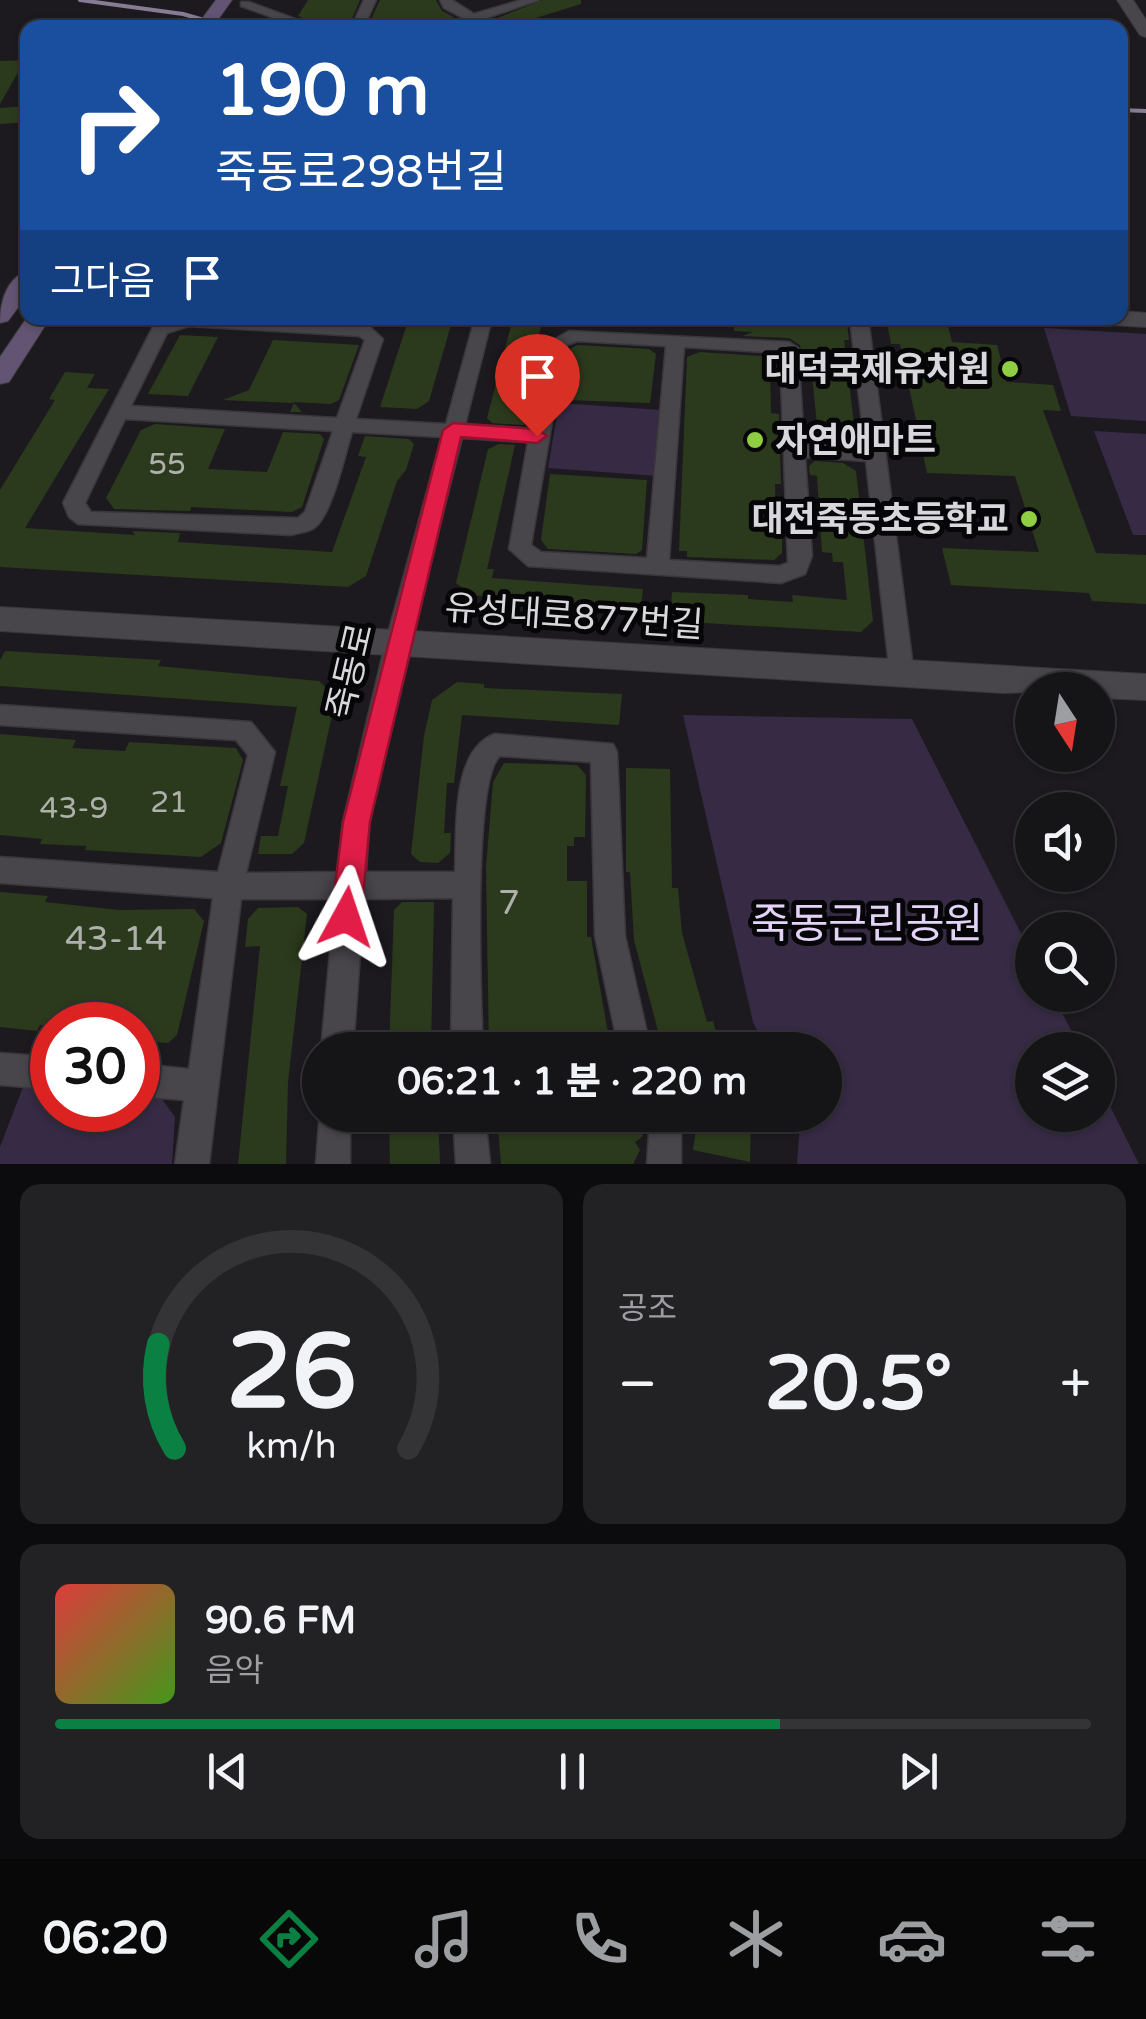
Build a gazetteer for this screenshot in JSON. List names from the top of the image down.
{
  "streets": {
    "street": ["유성대로877번길", "죽동로"]
  },
  "crossings": [
    ["유성대로877번길", "죽동로"]
  ],
  "parks": ["죽동근린공원"],
  "places": ["대덕국제유치원", "자연애마트", "대전죽동초등학교"],
  "house_numbers": [
    "55",
    "21",
    "43-9",
    "7",
    "43-14"
  ],
  "north": "bottom",
  "page": {
    "turn": ["190 m", "죽동로298번길"],
    "then": "그다음",
    "limit": "30",
    "trip": "06:21 · 1 분 · 220 m",
    "tile": "공조",
    "heat": ["−", "20.5°", "+"],
    "song": ["90.6 FM", "음악"],
    "tabs": "06:20",
    "gauge": ["26", "km/h"]
  }
}
